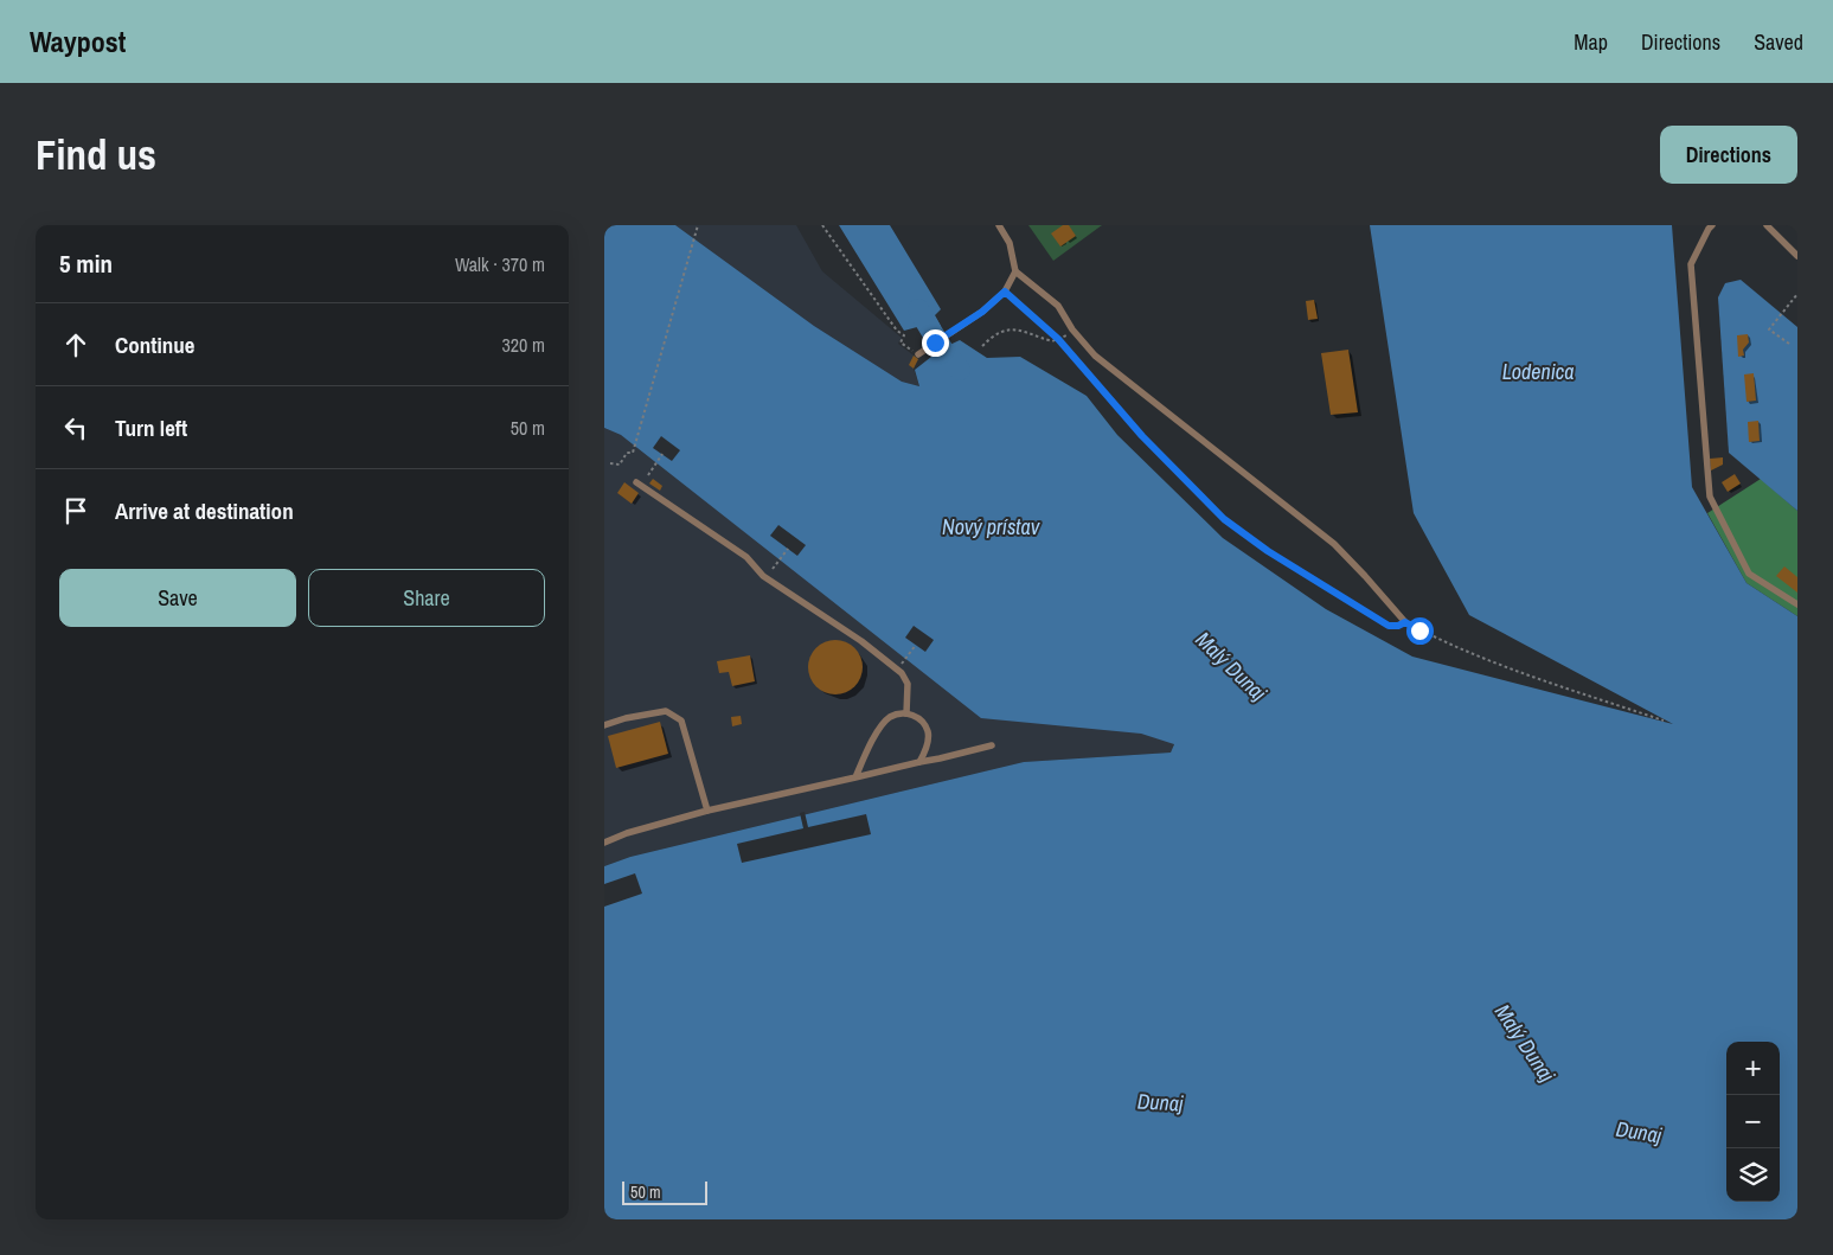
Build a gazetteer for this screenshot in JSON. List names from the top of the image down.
{
  "water": [
    "Lodenica",
    "Nový prístav",
    "Malý Dunaj",
    "Dunaj"
  ],
  "scale_bar": "50 m",
  "page": {
    "header": "Waypost",
    "nav": ["Map", "Directions", "Saved"],
    "buttons": [
      "Directions",
      ["Save", "Share"]
    ],
    "title": "Find us",
    "heading": ["5 min", "Walk · 370 m"],
    "list": [
      ["Continue", "320 m"],
      ["Turn left", "50 m"],
      "Arrive at destination"
    ],
    "map_buttons": ["+", "−"],
    "scale": "50 m"
  }
}
